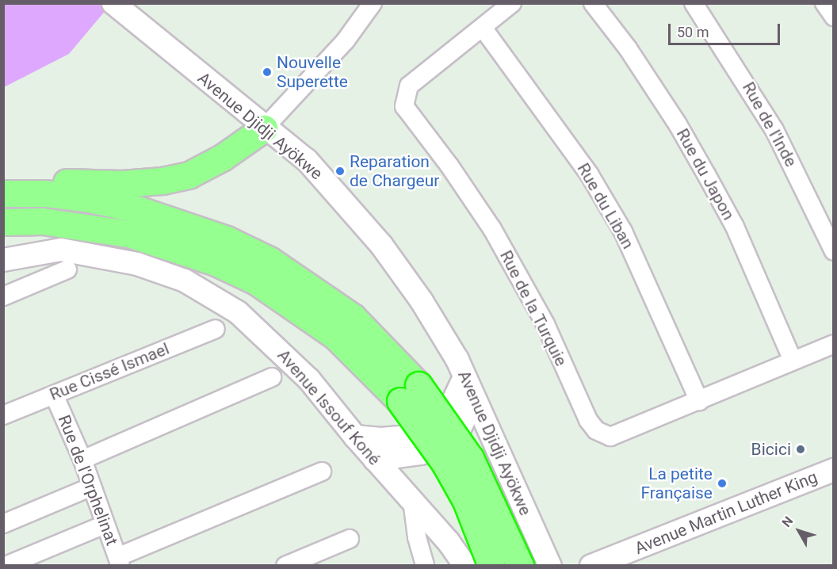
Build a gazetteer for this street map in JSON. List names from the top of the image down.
{
  "streets": {
    "street": [
      "Rue de l'Inde",
      "Avenue Djidji Ayökwe",
      "Rue du Japon",
      "Rue du Liban",
      "Rue de la Turquie",
      "Rue Cissé Ismael",
      "Avenue Issouf Koné",
      "Rue de l'Orphelinat",
      "Avenue Martin Luther King"
    ]
  },
  "crossings": [
    ["Rue du Japon", "Rue de la Turquie"],
    ["Rue du Liban", "Rue de la Turquie"],
    ["Rue Cissé Ismael", "Rue de l'Orphelinat"]
  ],
  "places": [
    "Nouvelle Superette",
    "Reparation de Chargeur",
    "Bicici",
    "La petite Française"
  ],
  "scale_bar": "50 m",
  "north": "top left"
}
